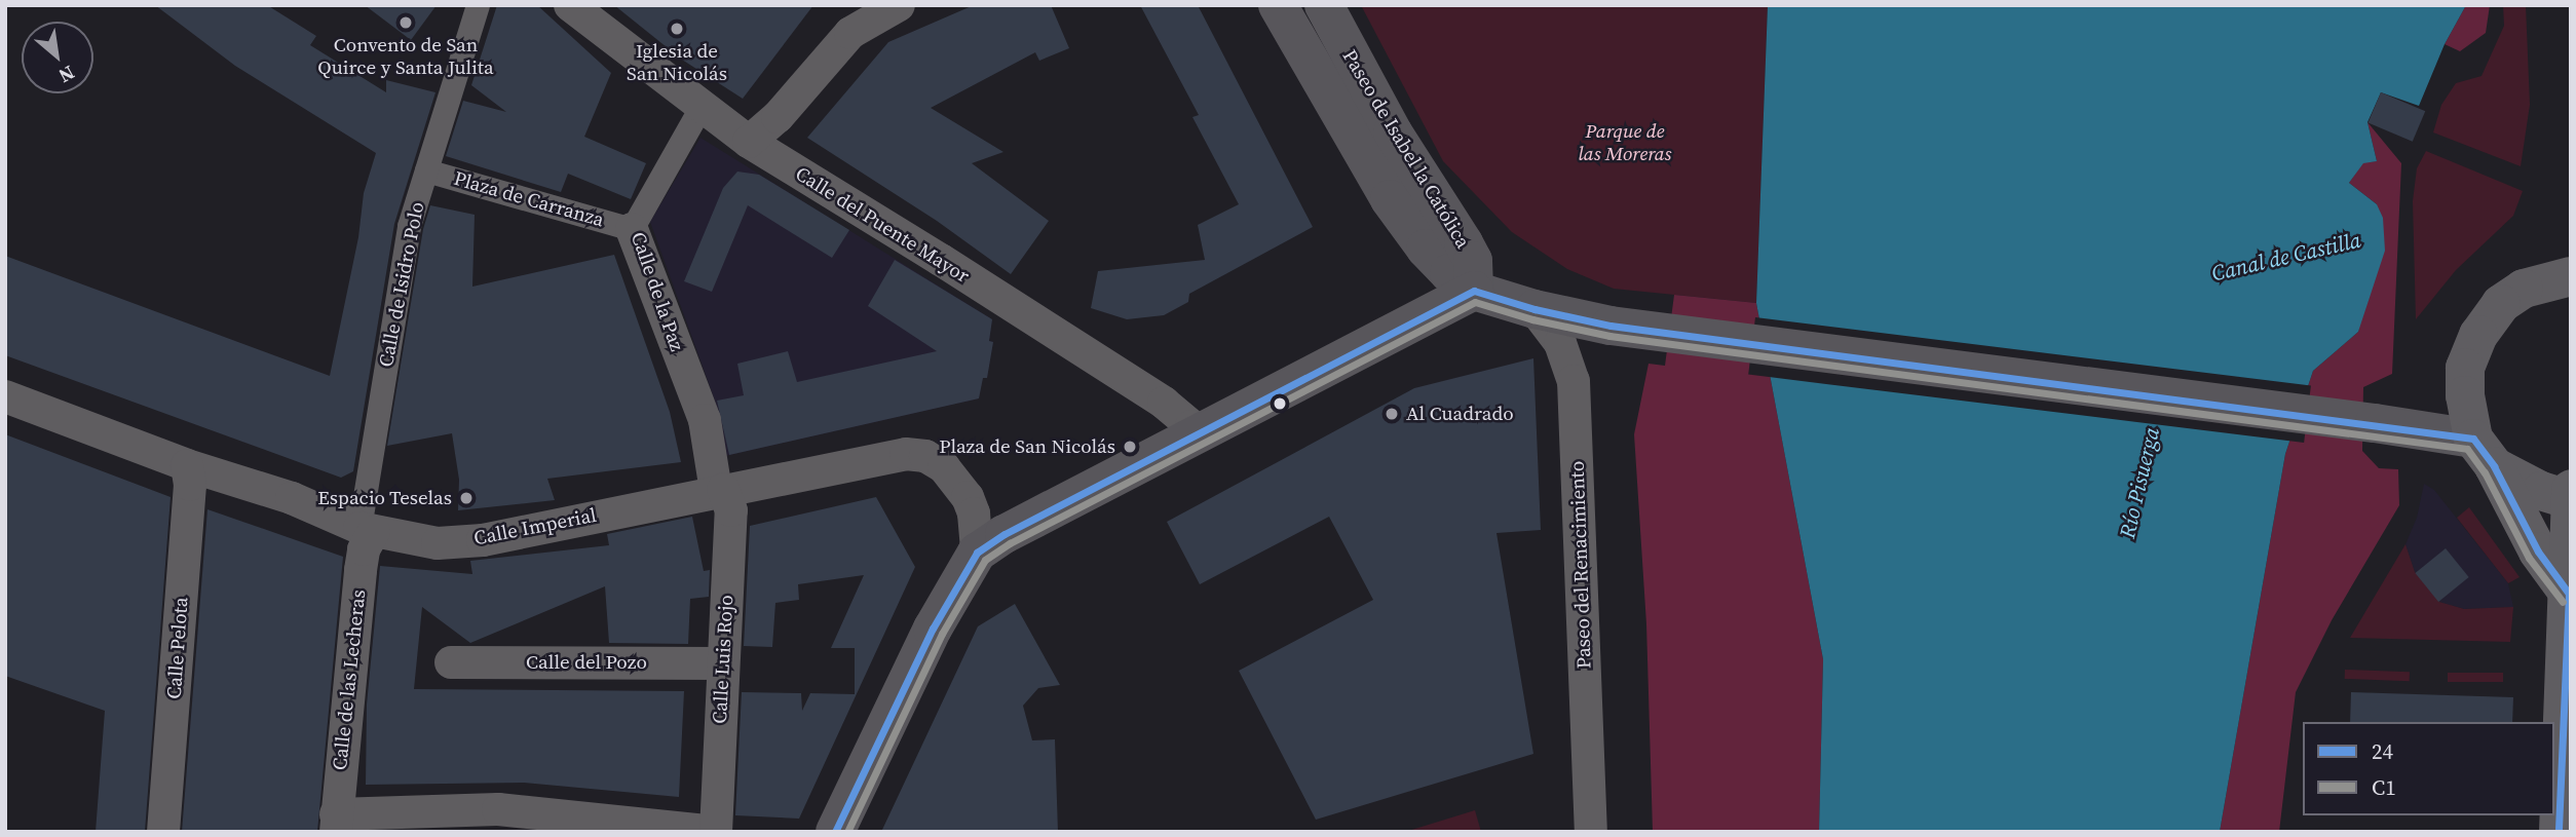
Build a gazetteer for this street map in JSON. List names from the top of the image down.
{
  "streets": {
    "main road": ["Paseo de Isabel la Católica"],
    "street": [
      "Plaza de Carranza",
      "Calle del Puente Mayor",
      "Calle de Isidro Polo",
      "Calle de la Paz",
      "Calle Imperial",
      "Paseo del Renacimiento",
      "Calle Pelota",
      "Calle Luis Rojo",
      "Calle del Pozo",
      "Calle de las Lecheras"
    ]
  },
  "crossings": [
    ["Plaza de Carranza", "Calle de Isidro Polo"],
    ["Plaza de Carranza", "Calle de la Paz"],
    ["Calle del Puente Mayor", "Calle de la Paz"],
    ["Calle de Isidro Polo", "Calle Imperial"],
    ["Calle de Isidro Polo", "Calle de las Lecheras"],
    ["Calle de la Paz", "Calle Imperial"],
    ["Calle de la Paz", "Calle Luis Rojo"],
    ["Calle Imperial", "Calle Pelota"],
    ["Calle Imperial", "Calle Luis Rojo"],
    ["Calle Imperial", "Calle de las Lecheras"],
    ["Calle Luis Rojo", "Calle del Pozo"]
  ],
  "water": ["Canal de Castilla", "Río Pisuerga"],
  "parks": ["Parque de las Moreras"],
  "places": [
    "Convento de San Quirce y Santa Julita",
    "Iglesia de San Nicolás",
    "Al Cuadrado",
    "Plaza de San Nicolás",
    "Espacio Teselas"
  ],
  "lines": ["transit line 24", "transit line C1"],
  "legend": ["24", "C1"],
  "north": "bottom right"
}
